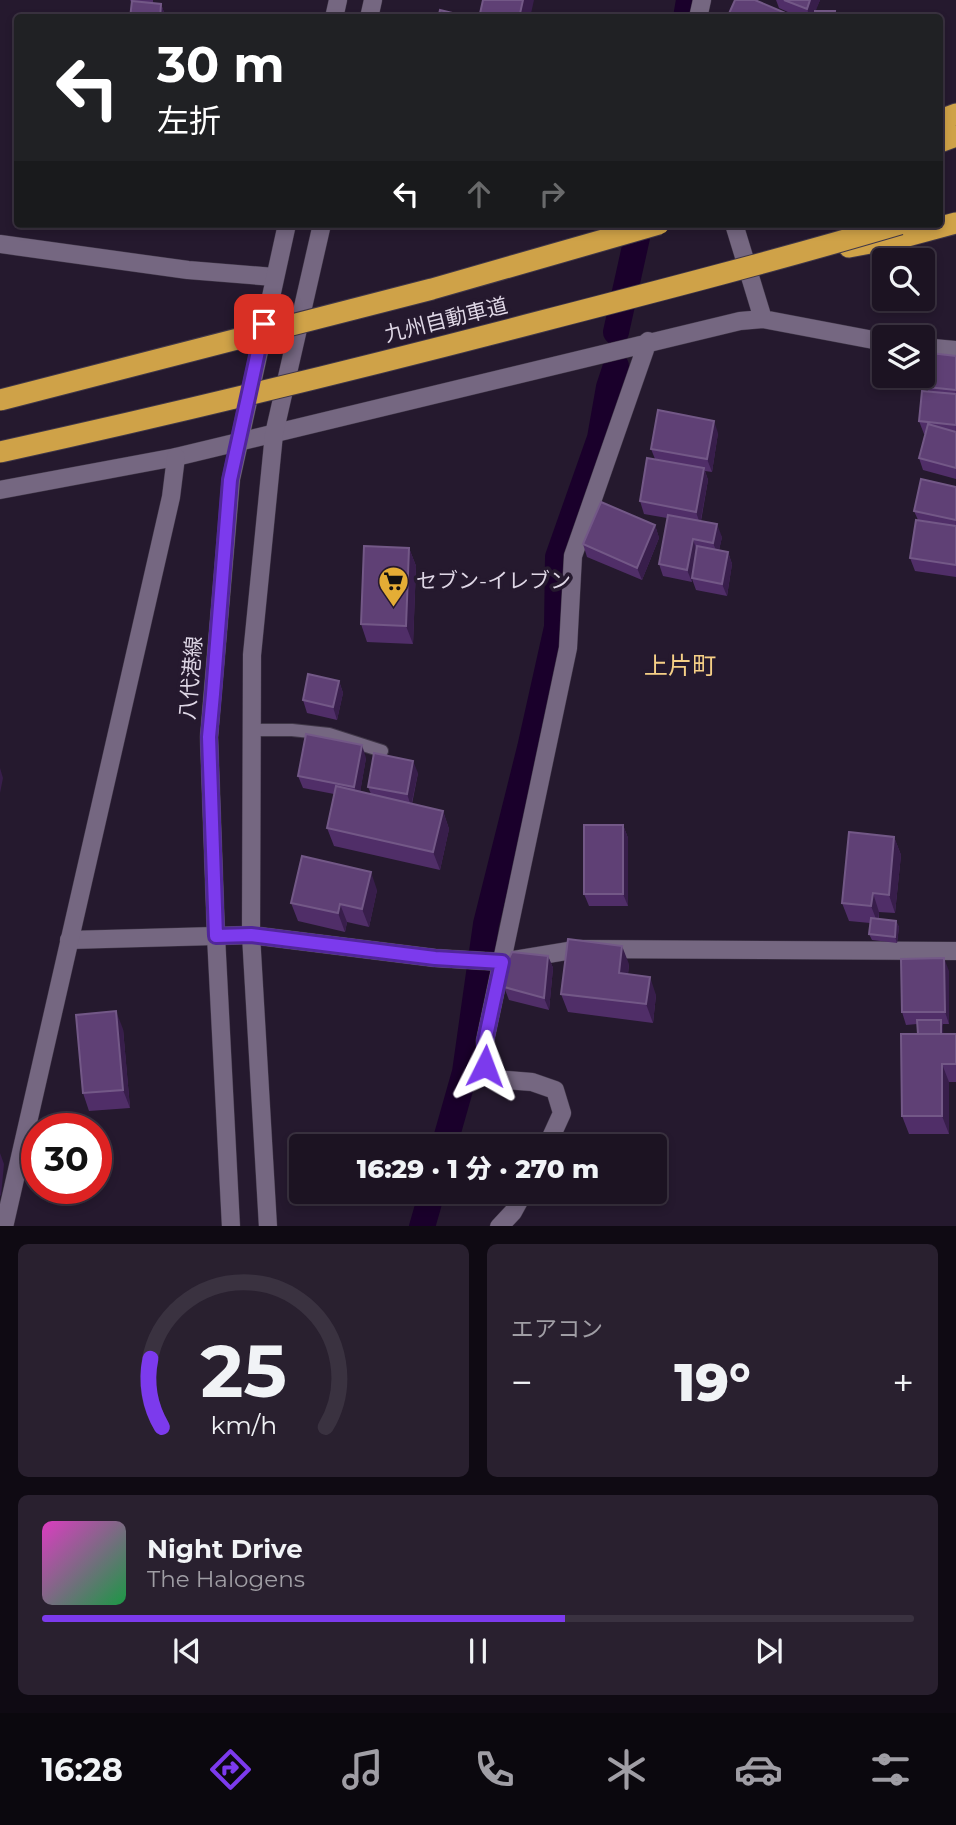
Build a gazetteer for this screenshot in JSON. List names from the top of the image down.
{
  "streets": {
    "highway": ["九州自動車道"],
    "street": ["八代港線"]
  },
  "districts": ["上片町"],
  "places": {
    "supermarket": ["セブン-イレブン"]
  },
  "page": {
    "turn": ["30 m", "左折"],
    "limit": "30",
    "trip": "16:29 · 1 分 · 270 m",
    "tile": "エアコン",
    "heat": ["−", "19°", "+"],
    "song": ["Night Drive", "The Halogens"],
    "tabs": "16:28",
    "gauge": ["25", "km/h"]
  }
}
